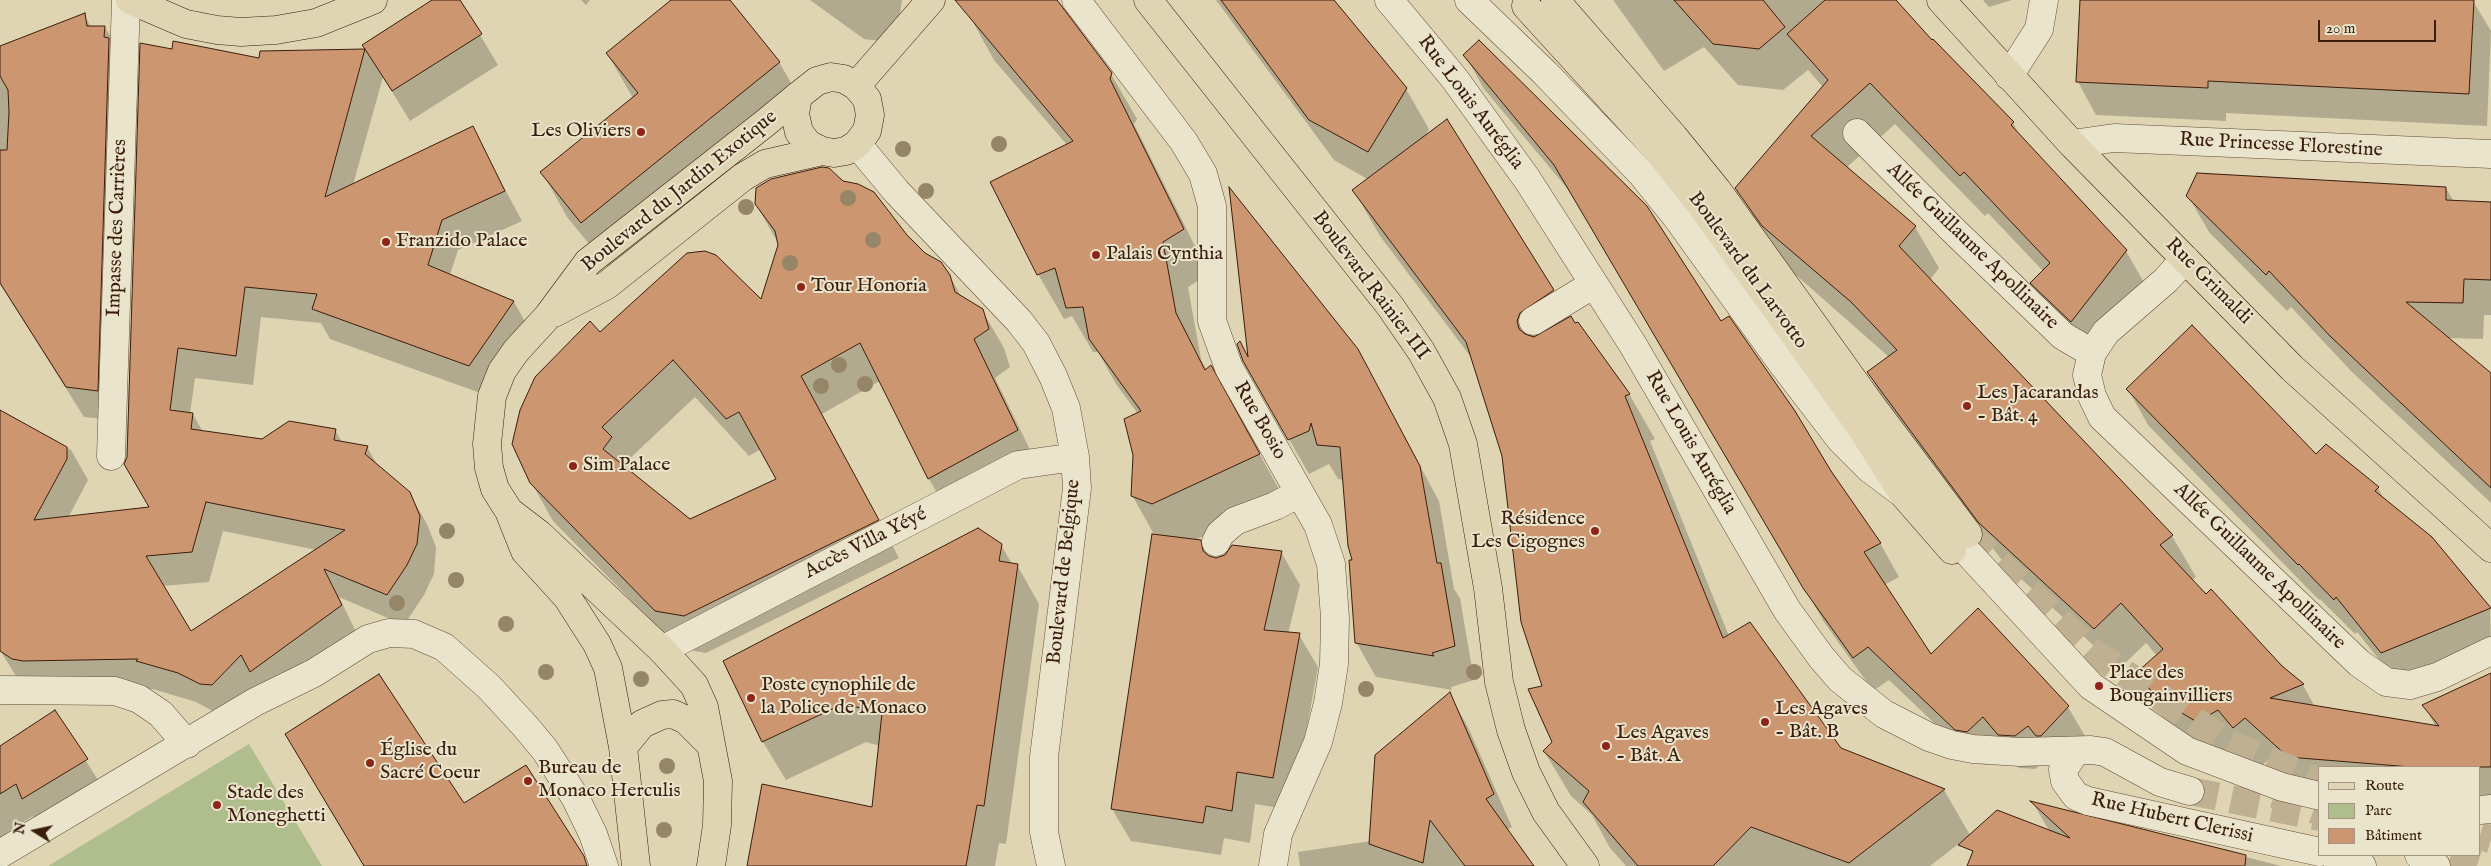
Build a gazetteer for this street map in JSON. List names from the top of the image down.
{
  "streets": {
    "main road": [
      "Boulevard du Jardin Exotique",
      "Boulevard du Larvotto",
      "Rue Grimaldi",
      "Boulevard Rainier III"
    ],
    "street": [
      "Rue Louis Auréglia",
      "Rue Princesse Florestine",
      "Impasse des Carrières",
      "Allée Guillaume Apollinaire",
      "Rue Bosio",
      "Accès Villa Yéyé",
      "Boulevard de Belgique",
      "Rue Hubert Clerissi"
    ]
  },
  "crossings": [
    ["Rue Louis Auréglia", "Rue Hubert Clerissi"],
    ["Rue Princesse Florestine", "Rue Grimaldi"],
    ["Boulevard du Jardin Exotique", "Accès Villa Yéyé"],
    ["Boulevard du Jardin Exotique", "Boulevard de Belgique"],
    ["Allée Guillaume Apollinaire", "Rue Grimaldi"],
    ["Accès Villa Yéyé", "Boulevard de Belgique"]
  ],
  "places": [
    "Les Oliviers",
    "Franzido Palace",
    "Palais Cynthia",
    "Tour Honoria",
    "Les Jacarandas - Bât. 4",
    "Sim Palace",
    "Résidence Les Cigognes",
    "Place des Bougainvilliers",
    "Poste cynophile de la Police de Monaco",
    "Les Agaves - Bât. B",
    "Les Agaves - Bât. A",
    "Église du Sacré Coeur",
    "Bureau de Monaco Herculis",
    "Stade des Moneghetti"
  ],
  "legend": ["Route", "Parc", "Bâtiment"],
  "scale_bar": "20 m",
  "north": "left"
}
